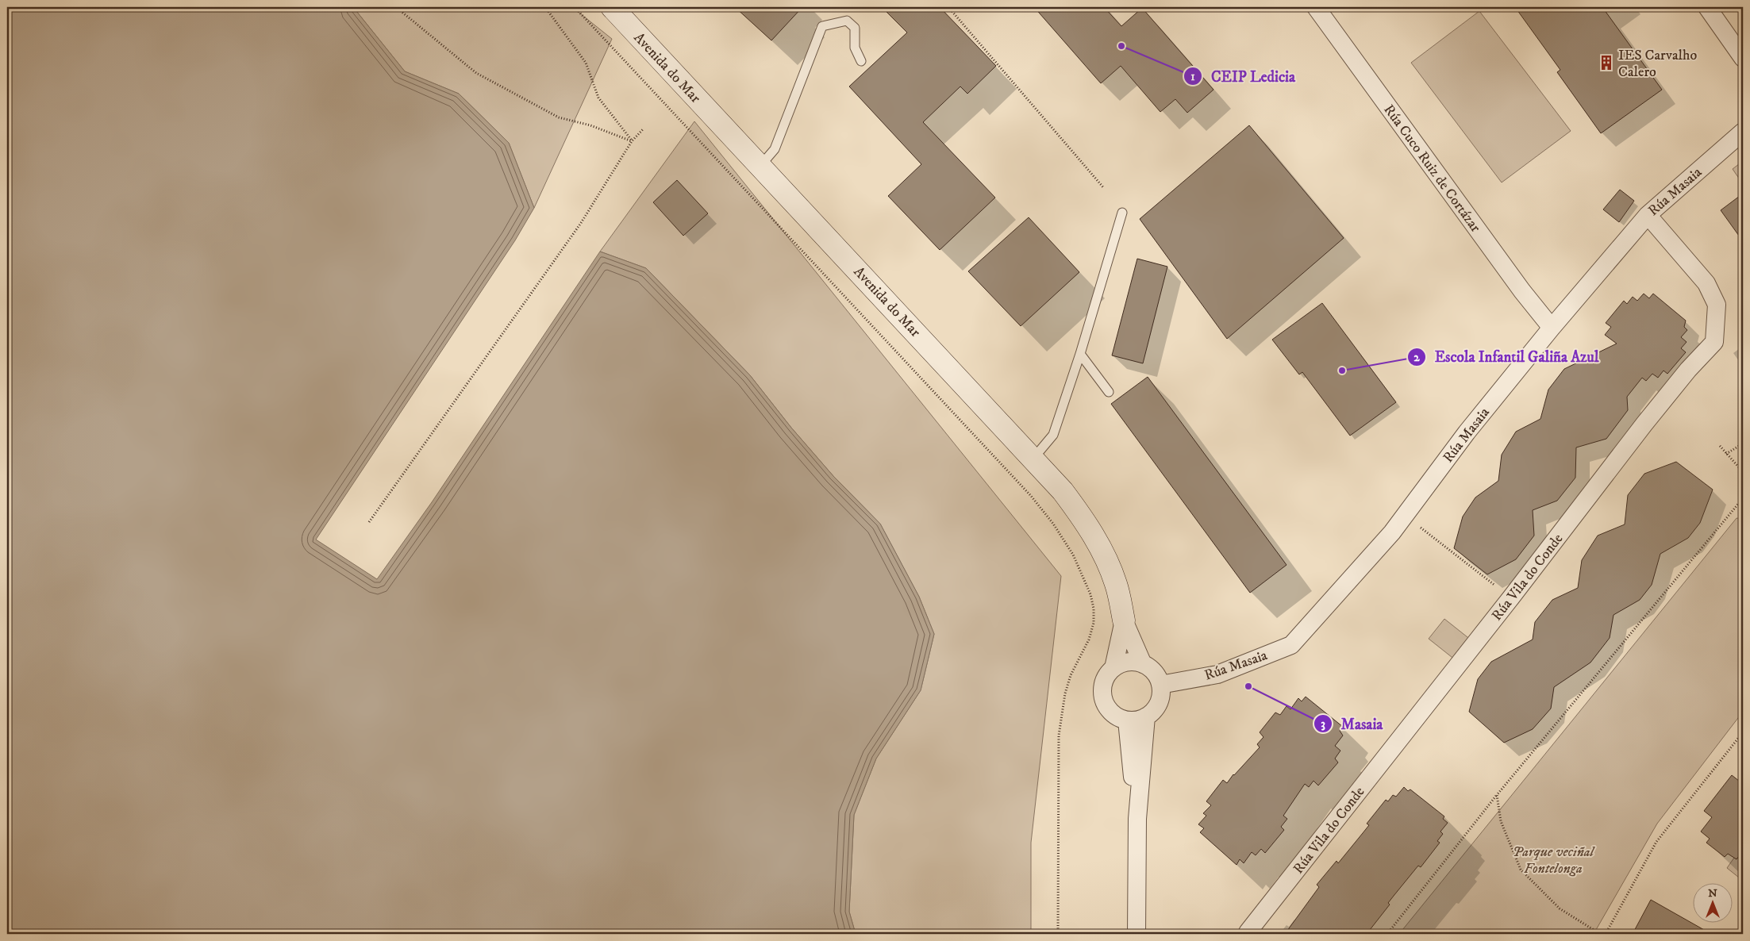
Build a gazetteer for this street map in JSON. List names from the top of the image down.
{
  "streets": {
    "street": [
      "Avenida do Mar",
      "Rúa Cuco Ruiz de Cortázar",
      "Rúa Masaia",
      "Rúa Vila do Conde"
    ]
  },
  "crossings": [
    ["Avenida do Mar", "Rúa Masaia"],
    ["Rúa Cuco Ruiz de Cortázar", "Rúa Masaia"],
    ["Rúa Masaia", "Rúa Vila do Conde"]
  ],
  "parks": ["Parque veciñal Fontelonga"],
  "places": {
    "other": ["CEIP Ledicia", "Escola Infantil Galiña Azul", "Masaia"],
    "building": ["IES Carvalho Calero"]
  },
  "north": "top"
}
